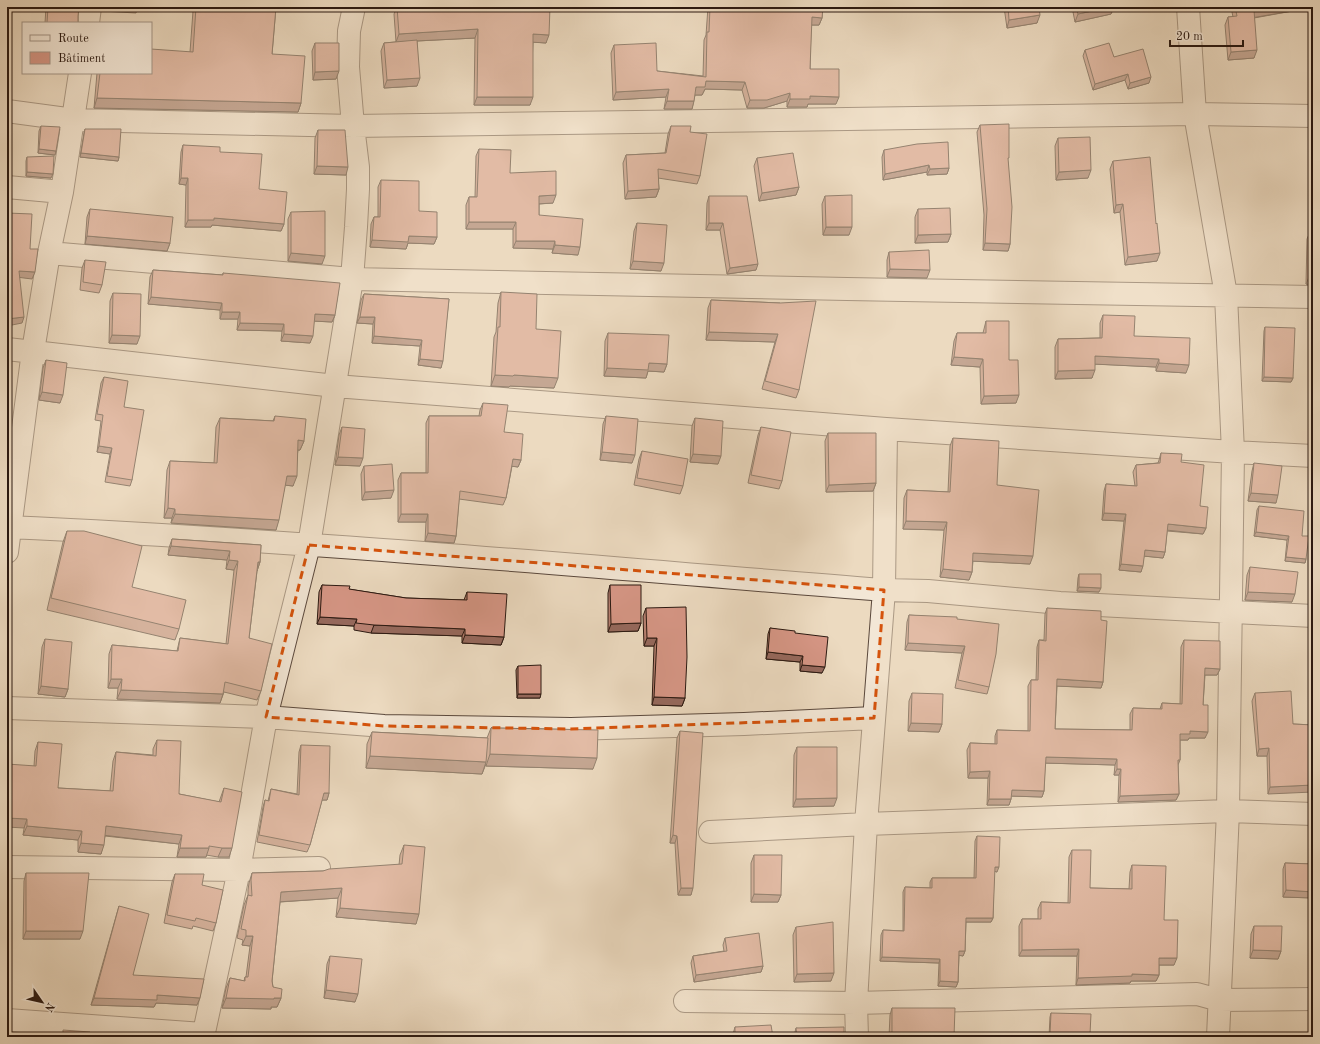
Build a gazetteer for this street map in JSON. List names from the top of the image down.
{
  "legend": ["Route", "Bâtiment"],
  "scale_bar": "20 m",
  "north": "bottom right"
}
